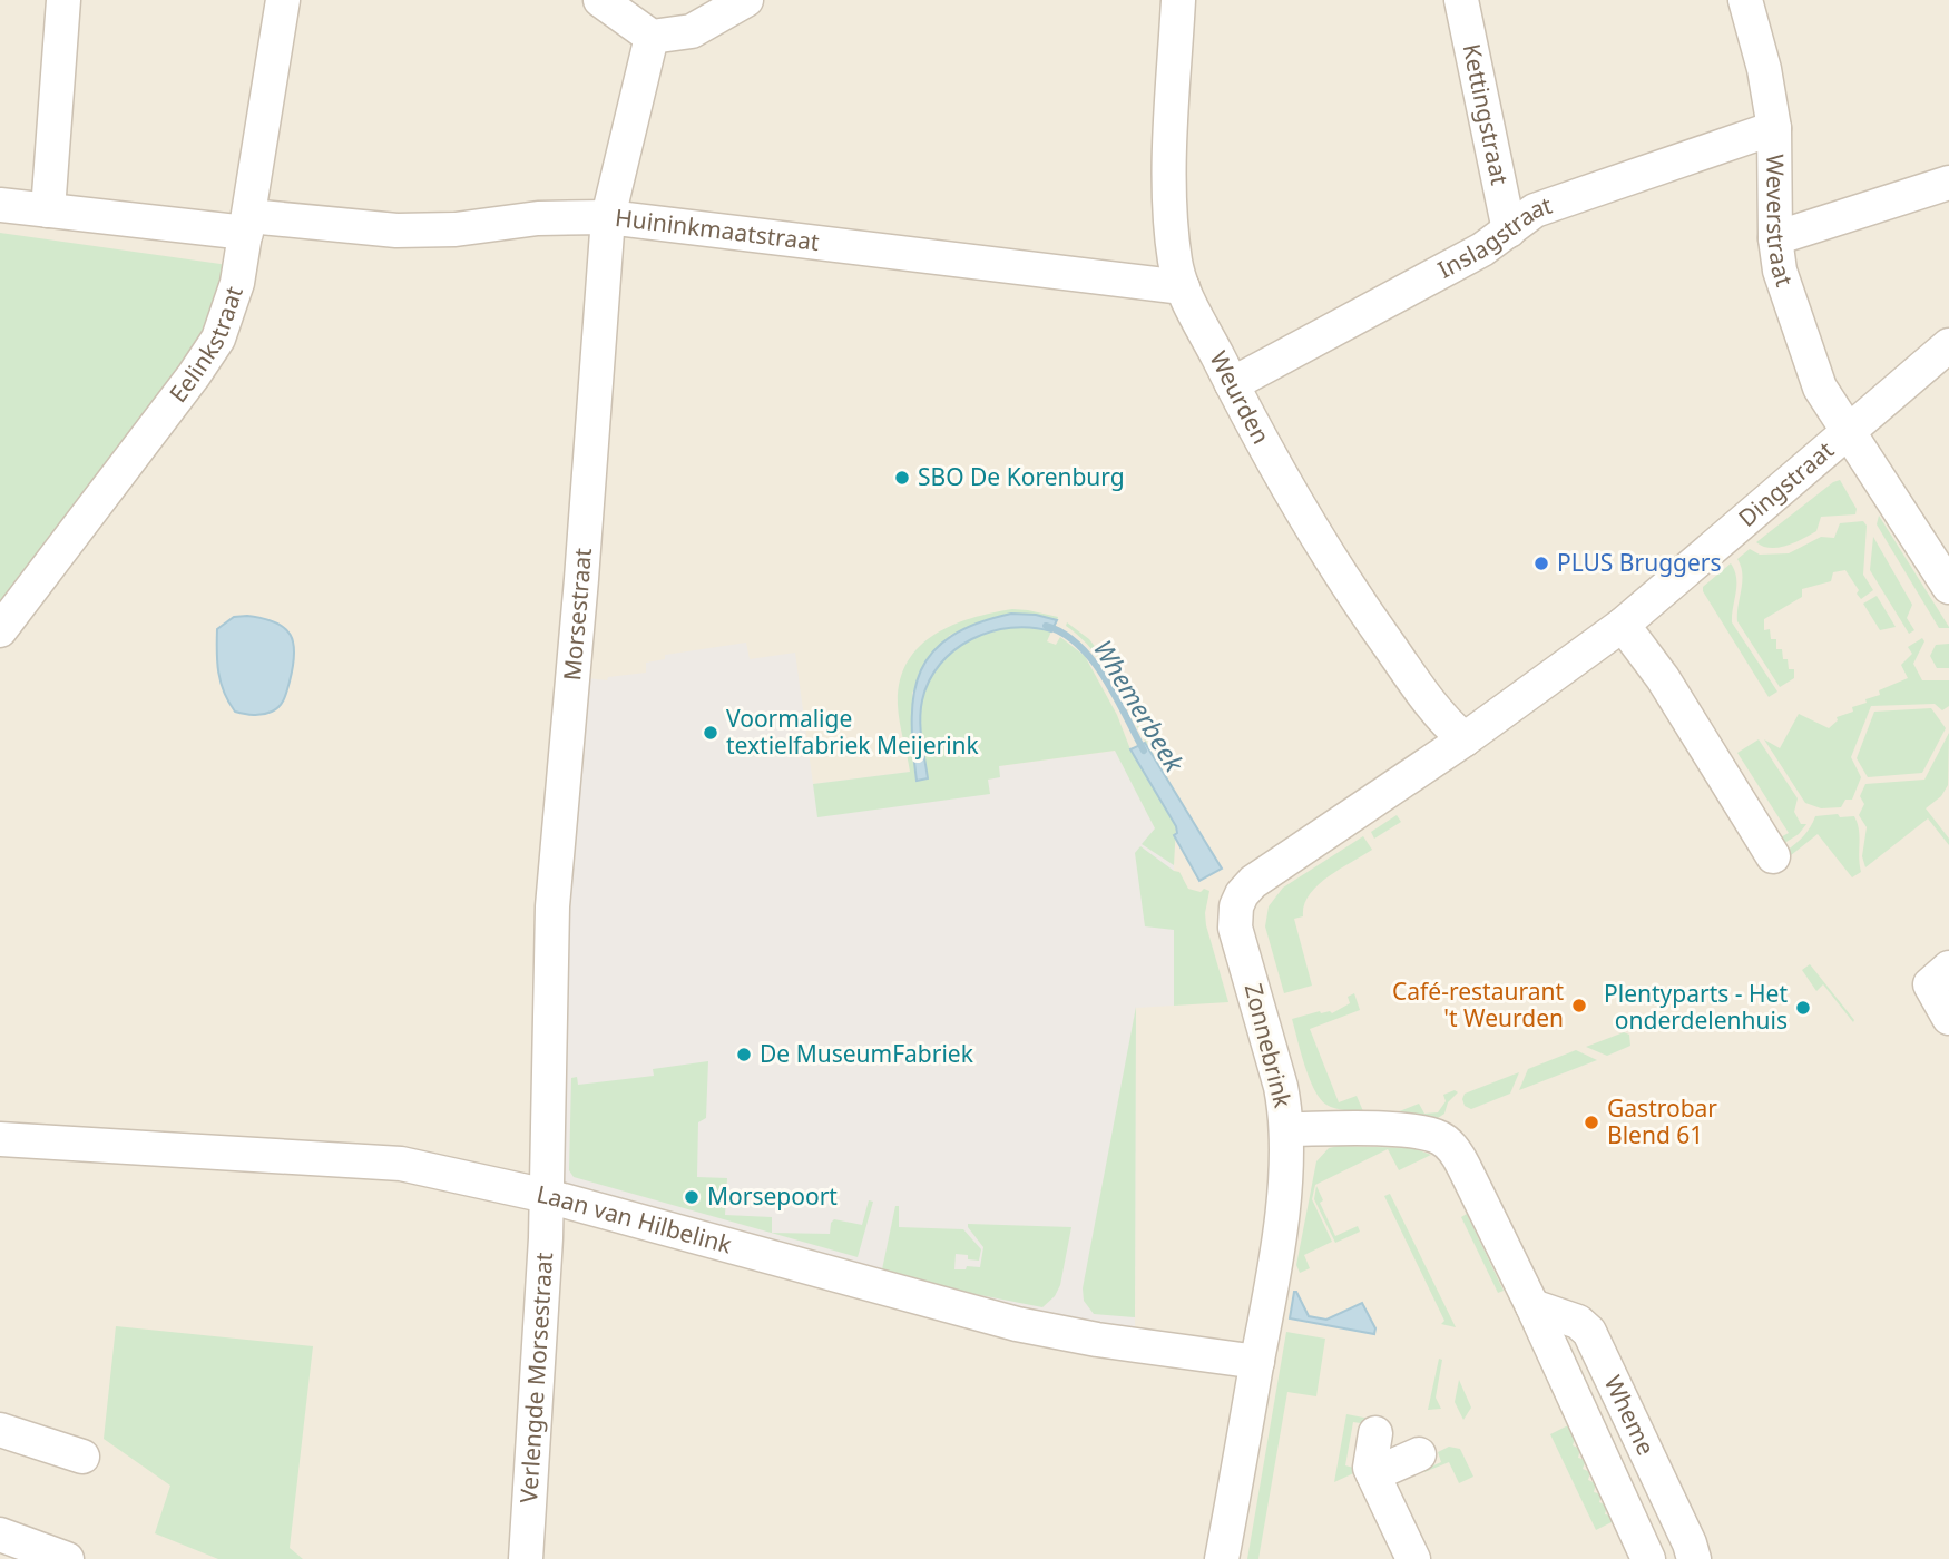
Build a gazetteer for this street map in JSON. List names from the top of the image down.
{
  "streets": {
    "street": [
      "Kettingstraat",
      "Weverstraat",
      "Huininkmaatstraat",
      "Inslagstraat",
      "Eelinkstraat",
      "Weurden",
      "Dingstraat",
      "Morsestraat",
      "Zonnebrink",
      "Laan van Hilbelink",
      "Verlengde Morsestraat",
      "Wheme"
    ]
  },
  "crossings": [
    ["Kettingstraat", "Inslagstraat"],
    ["Weverstraat", "Inslagstraat"],
    ["Weverstraat", "Dingstraat"],
    ["Huininkmaatstraat", "Eelinkstraat"],
    ["Huininkmaatstraat", "Weurden"],
    ["Huininkmaatstraat", "Morsestraat"],
    ["Inslagstraat", "Weurden"],
    ["Weurden", "Dingstraat"],
    ["Weurden", "Zonnebrink"],
    ["Dingstraat", "Zonnebrink"],
    ["Morsestraat", "Laan van Hilbelink"],
    ["Morsestraat", "Verlengde Morsestraat"],
    ["Zonnebrink", "Laan van Hilbelink"],
    ["Zonnebrink", "Wheme"],
    ["Laan van Hilbelink", "Verlengde Morsestraat"]
  ],
  "water": ["Whemerbeek"],
  "places": [
    "SBO De Korenburg",
    "PLUS Bruggers",
    "Voormalige textielfabriek Meijerink",
    "Café-restaurant 't Weurden",
    "Plentyparts - Het onderdelenhuis",
    "De MuseumFabriek",
    "Gastrobar Blend 61",
    "Morsepoort"
  ]
}
